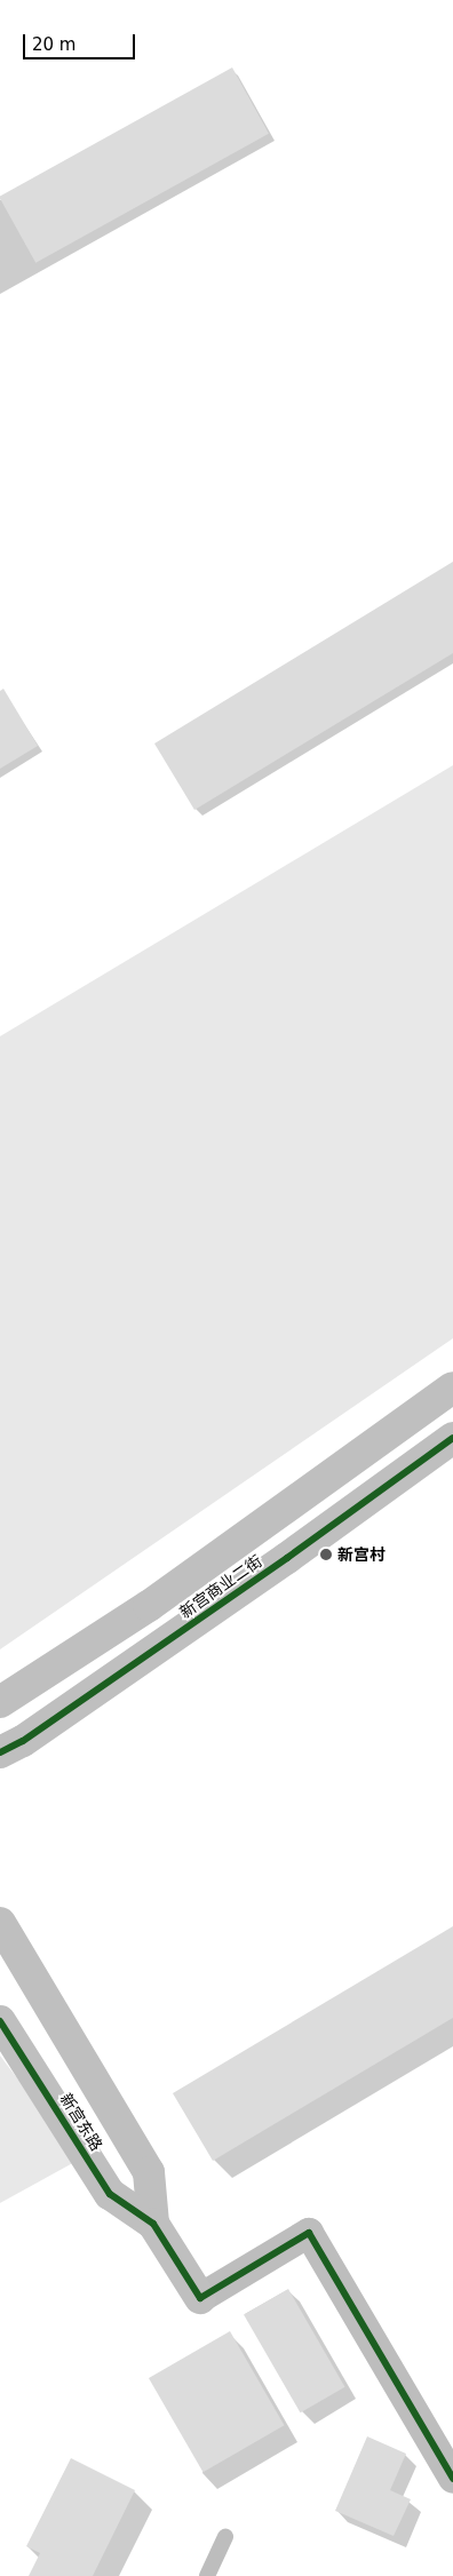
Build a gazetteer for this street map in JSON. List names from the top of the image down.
{
  "streets": {
    "street": ["新宫商业二街", "新宫东路"]
  },
  "places": ["新宫村"],
  "scale_bar": "20 m"
}
